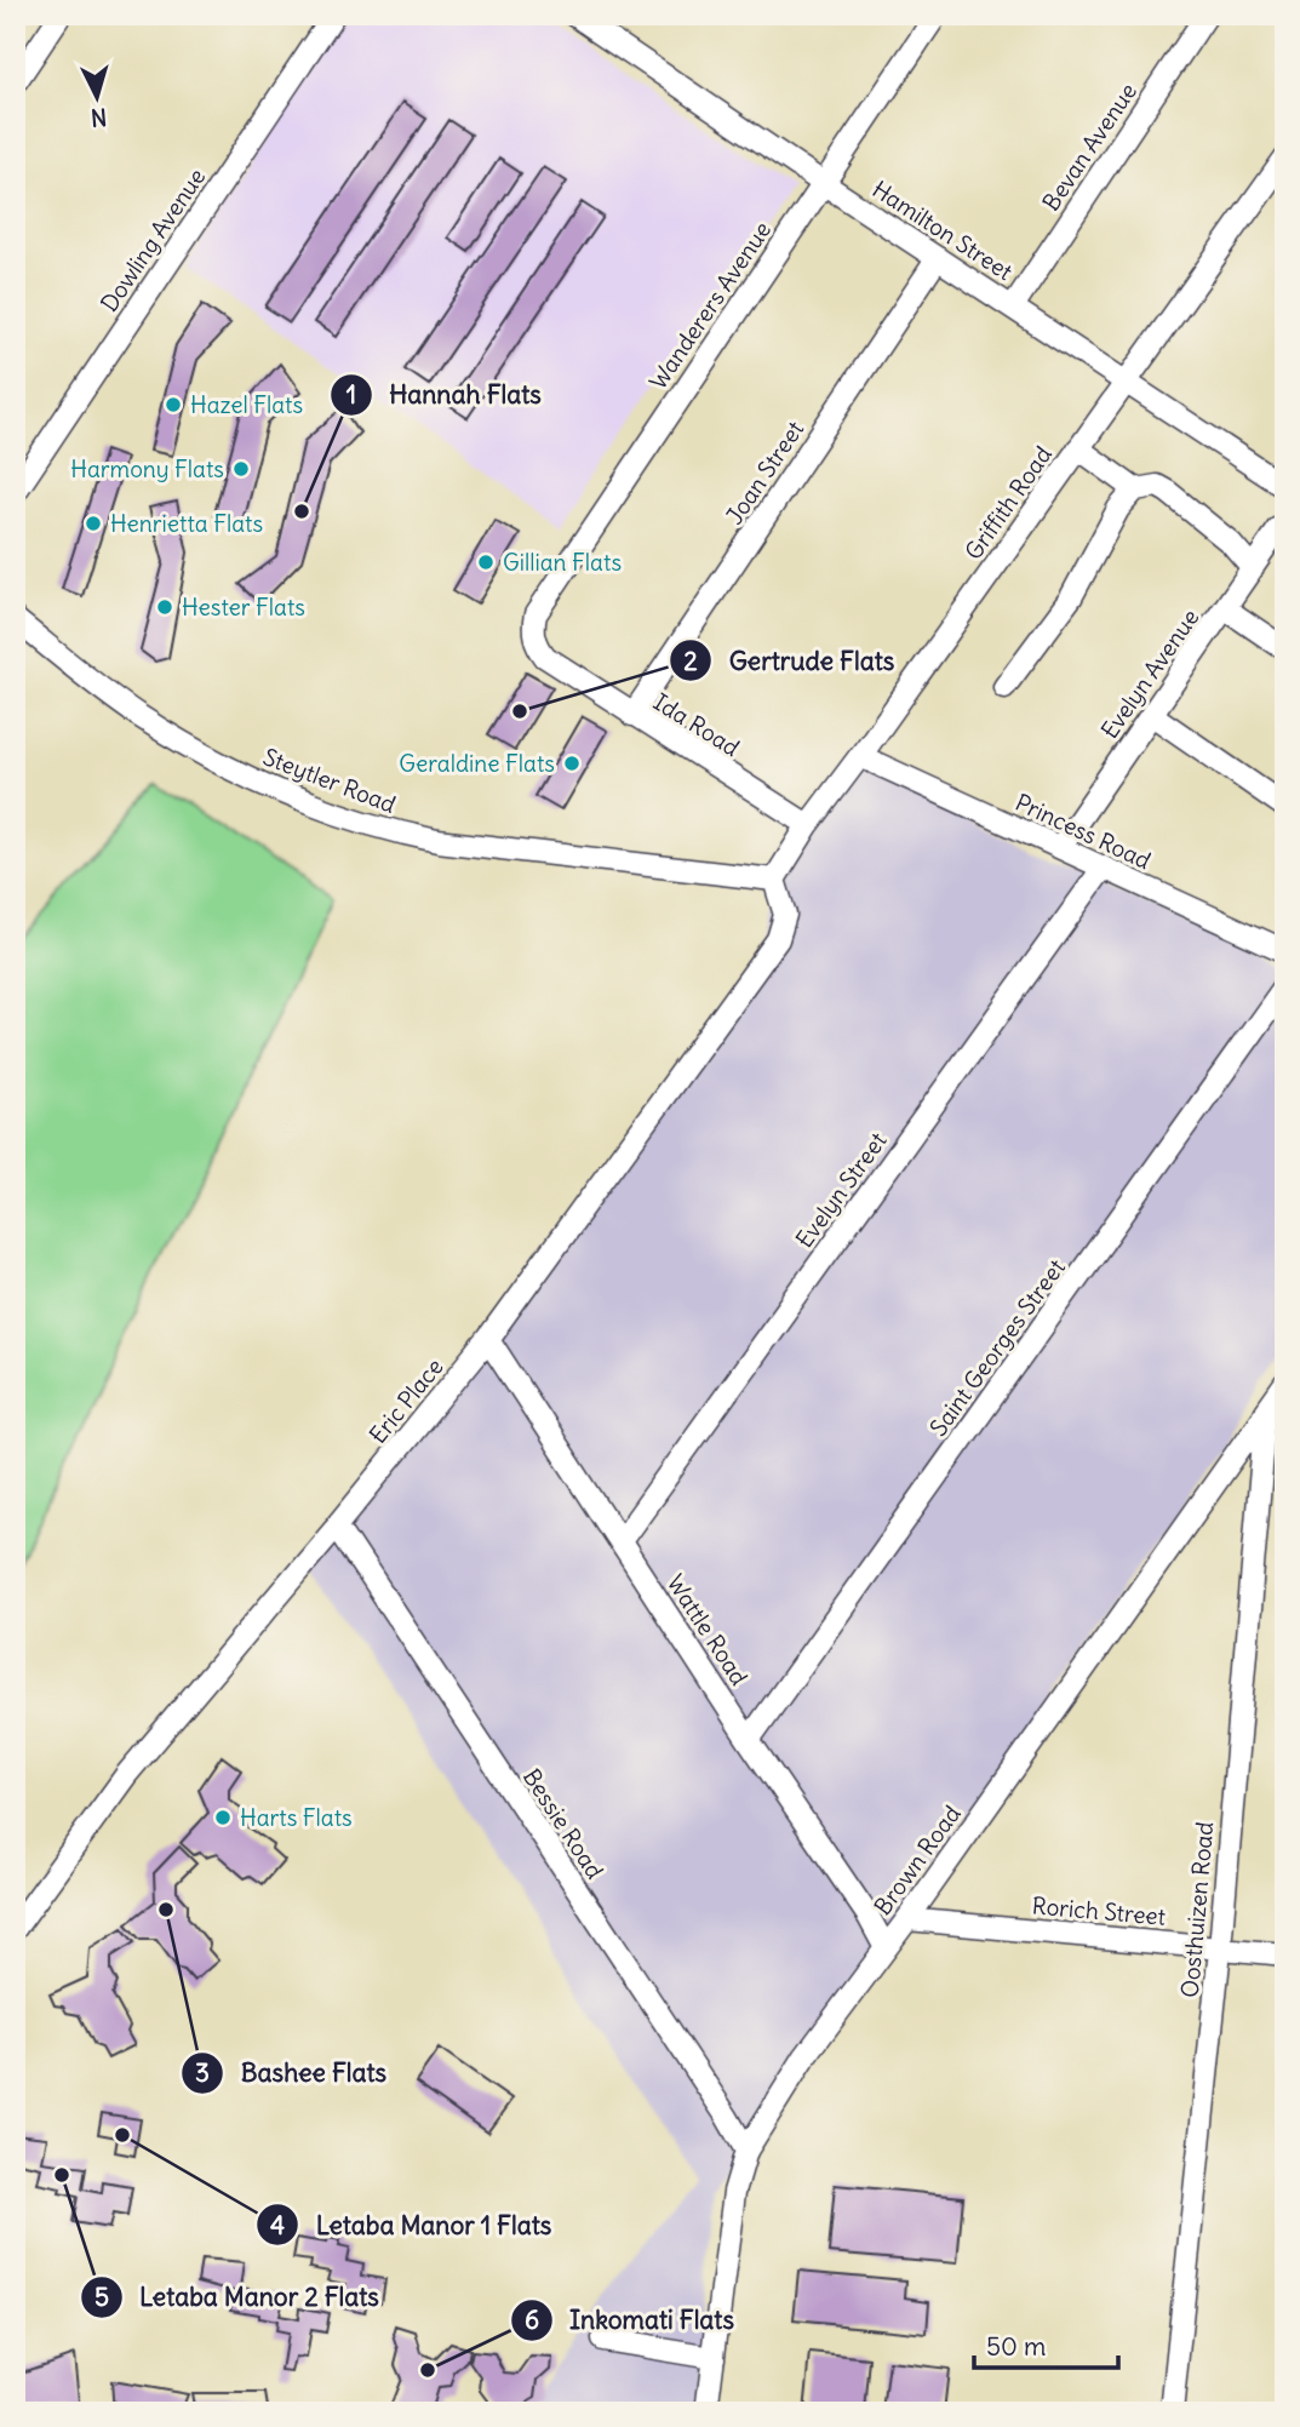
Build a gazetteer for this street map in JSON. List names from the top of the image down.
{
  "streets": {
    "street": [
      "Bevan Avenue",
      "Hamilton Street",
      "Dowling Avenue",
      "Wanderers Avenue",
      "Joan Street",
      "Griffith Road",
      "Evelyn Avenue",
      "Ida Road",
      "Steytler Road",
      "Princess Road",
      "Evelyn Street",
      "Saint Georges Street",
      "Eric Place",
      "Wattle Road",
      "Bessie Road",
      "Brown Road",
      "Oosthuizen Road",
      "Rorich Street"
    ]
  },
  "crossings": [
    ["Bevan Avenue", "Hamilton Street"],
    ["Hamilton Street", "Wanderers Avenue"],
    ["Hamilton Street", "Joan Street"],
    ["Hamilton Street", "Griffith Road"],
    ["Wanderers Avenue", "Ida Road"],
    ["Joan Street", "Ida Road"],
    ["Griffith Road", "Ida Road"],
    ["Griffith Road", "Steytler Road"],
    ["Griffith Road", "Princess Road"],
    ["Griffith Road", "Eric Place"],
    ["Evelyn Avenue", "Princess Road"],
    ["Steytler Road", "Eric Place"],
    ["Princess Road", "Evelyn Street"],
    ["Evelyn Street", "Wattle Road"],
    ["Saint Georges Street", "Wattle Road"],
    ["Eric Place", "Wattle Road"],
    ["Eric Place", "Bessie Road"],
    ["Wattle Road", "Brown Road"],
    ["Bessie Road", "Brown Road"],
    ["Brown Road", "Oosthuizen Road"],
    ["Brown Road", "Rorich Street"],
    ["Oosthuizen Road", "Rorich Street"]
  ],
  "places": [
    "Hazel Flats",
    "Harmony Flats",
    "Hannah Flats",
    "Henrietta Flats",
    "Gillian Flats",
    "Hester Flats",
    "Gertrude Flats",
    "Geraldine Flats",
    "Harts Flats",
    "Bashee Flats",
    "Letaba Manor 1 Flats",
    "Letaba Manor 2 Flats",
    "Inkomati Flats"
  ],
  "scale_bar": "50 m",
  "north": "bottom"
}
